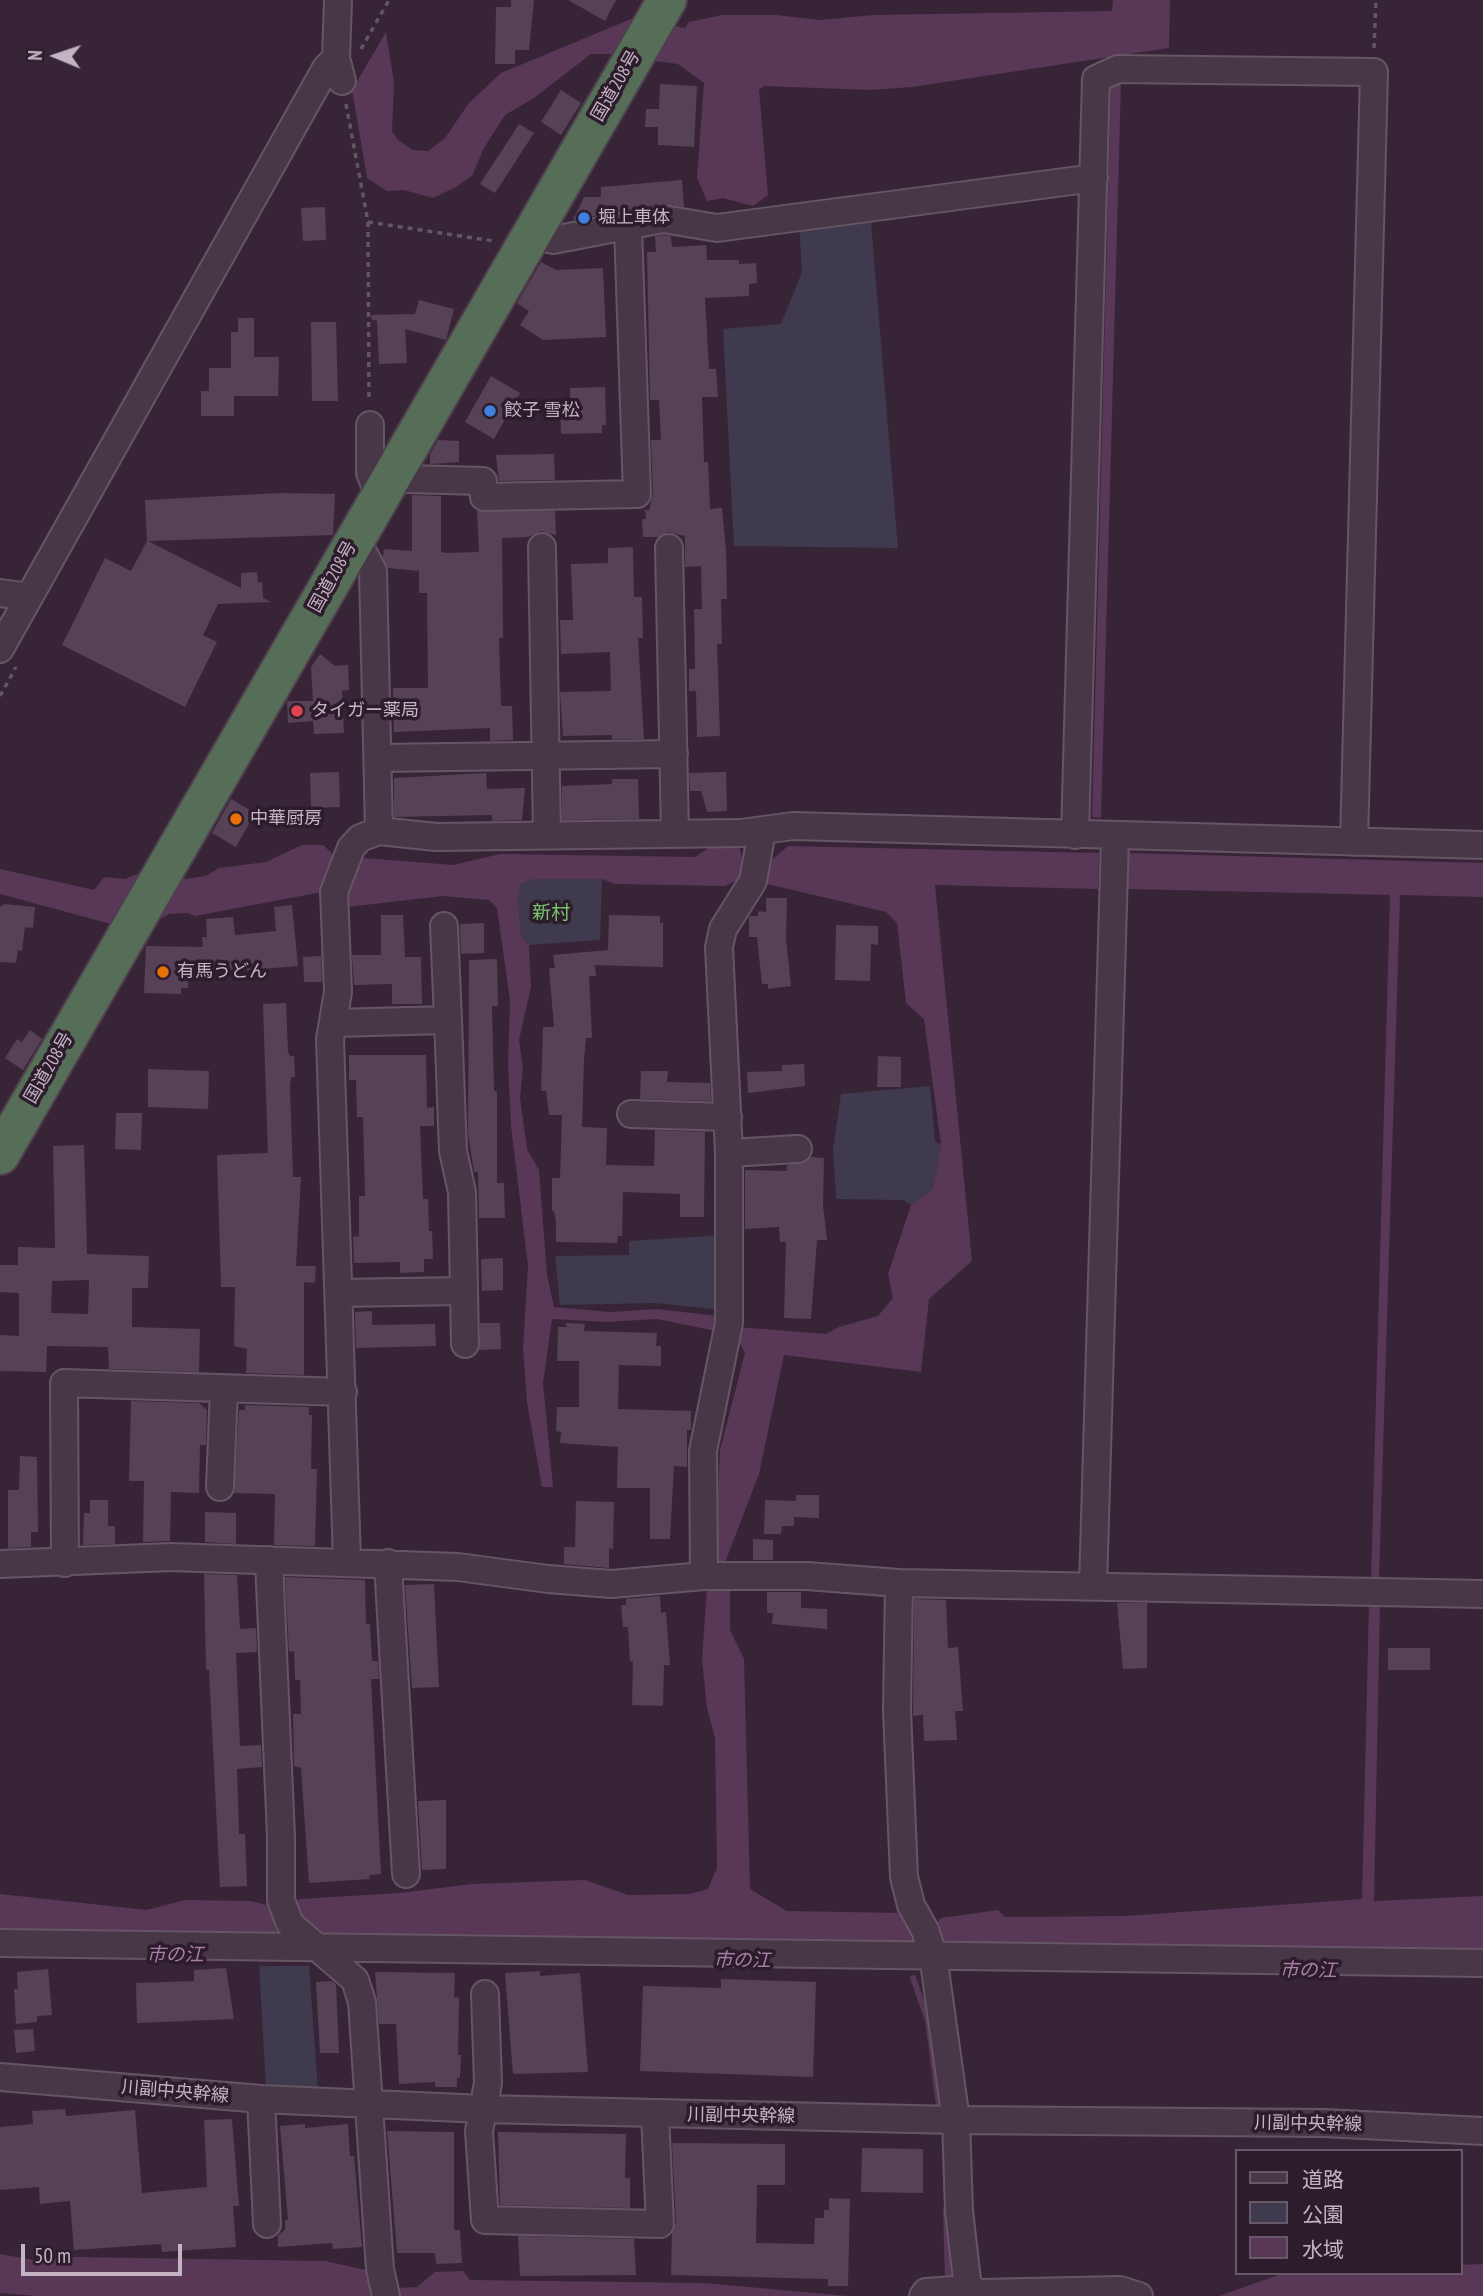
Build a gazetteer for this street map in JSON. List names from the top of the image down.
{
  "streets": {
    "highway": ["国道208号"],
    "street": ["川副中央幹線"]
  },
  "districts": ["新村"],
  "water": ["市の江"],
  "places": [
    "堀上車体",
    "餃子 雪松",
    "タイガー薬局",
    "中華厨房",
    "有馬うどん"
  ],
  "legend": ["道路", "公園", "水域"],
  "scale_bar": "50 m",
  "north": "left"
}
